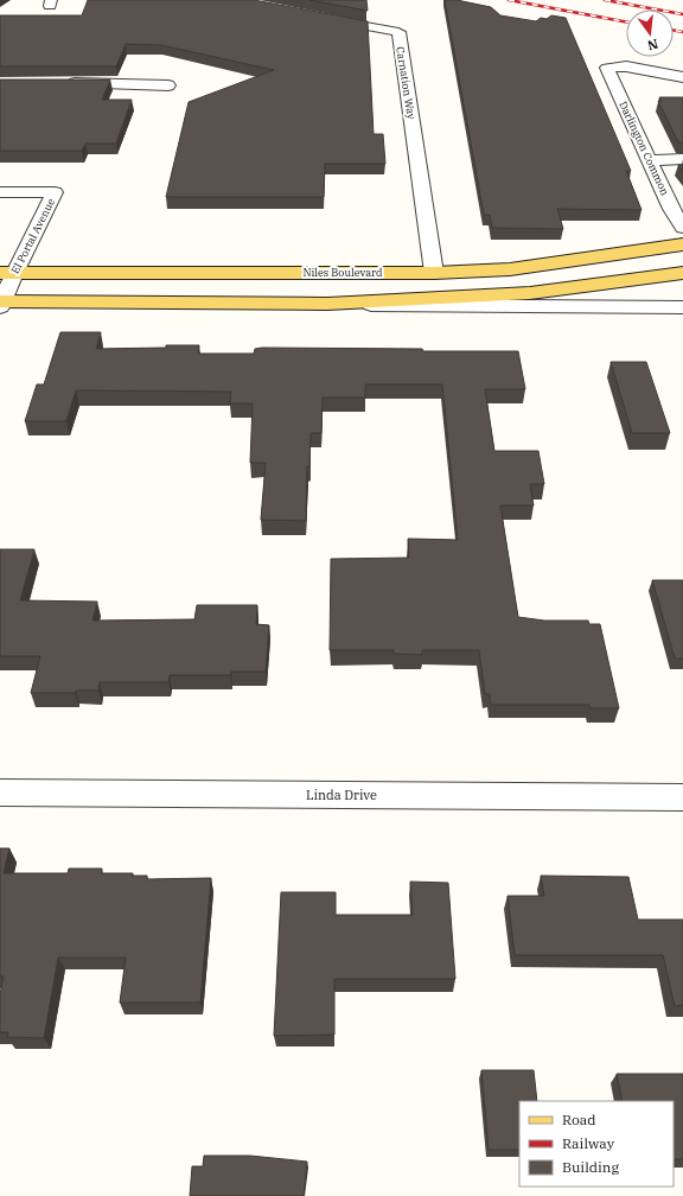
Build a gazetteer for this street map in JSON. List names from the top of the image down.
{
  "streets": {
    "main road": ["Niles Boulevard"],
    "street": [
      "Carnation Way",
      "Darlington Common",
      "El Portal Avenue",
      "Linda Drive"
    ]
  },
  "crossings": [
    ["Carnation Way", "Niles Boulevard"],
    ["El Portal Avenue", "Niles Boulevard"]
  ],
  "legend": ["Road", "Railway", "Building"],
  "north": "bottom"
}
